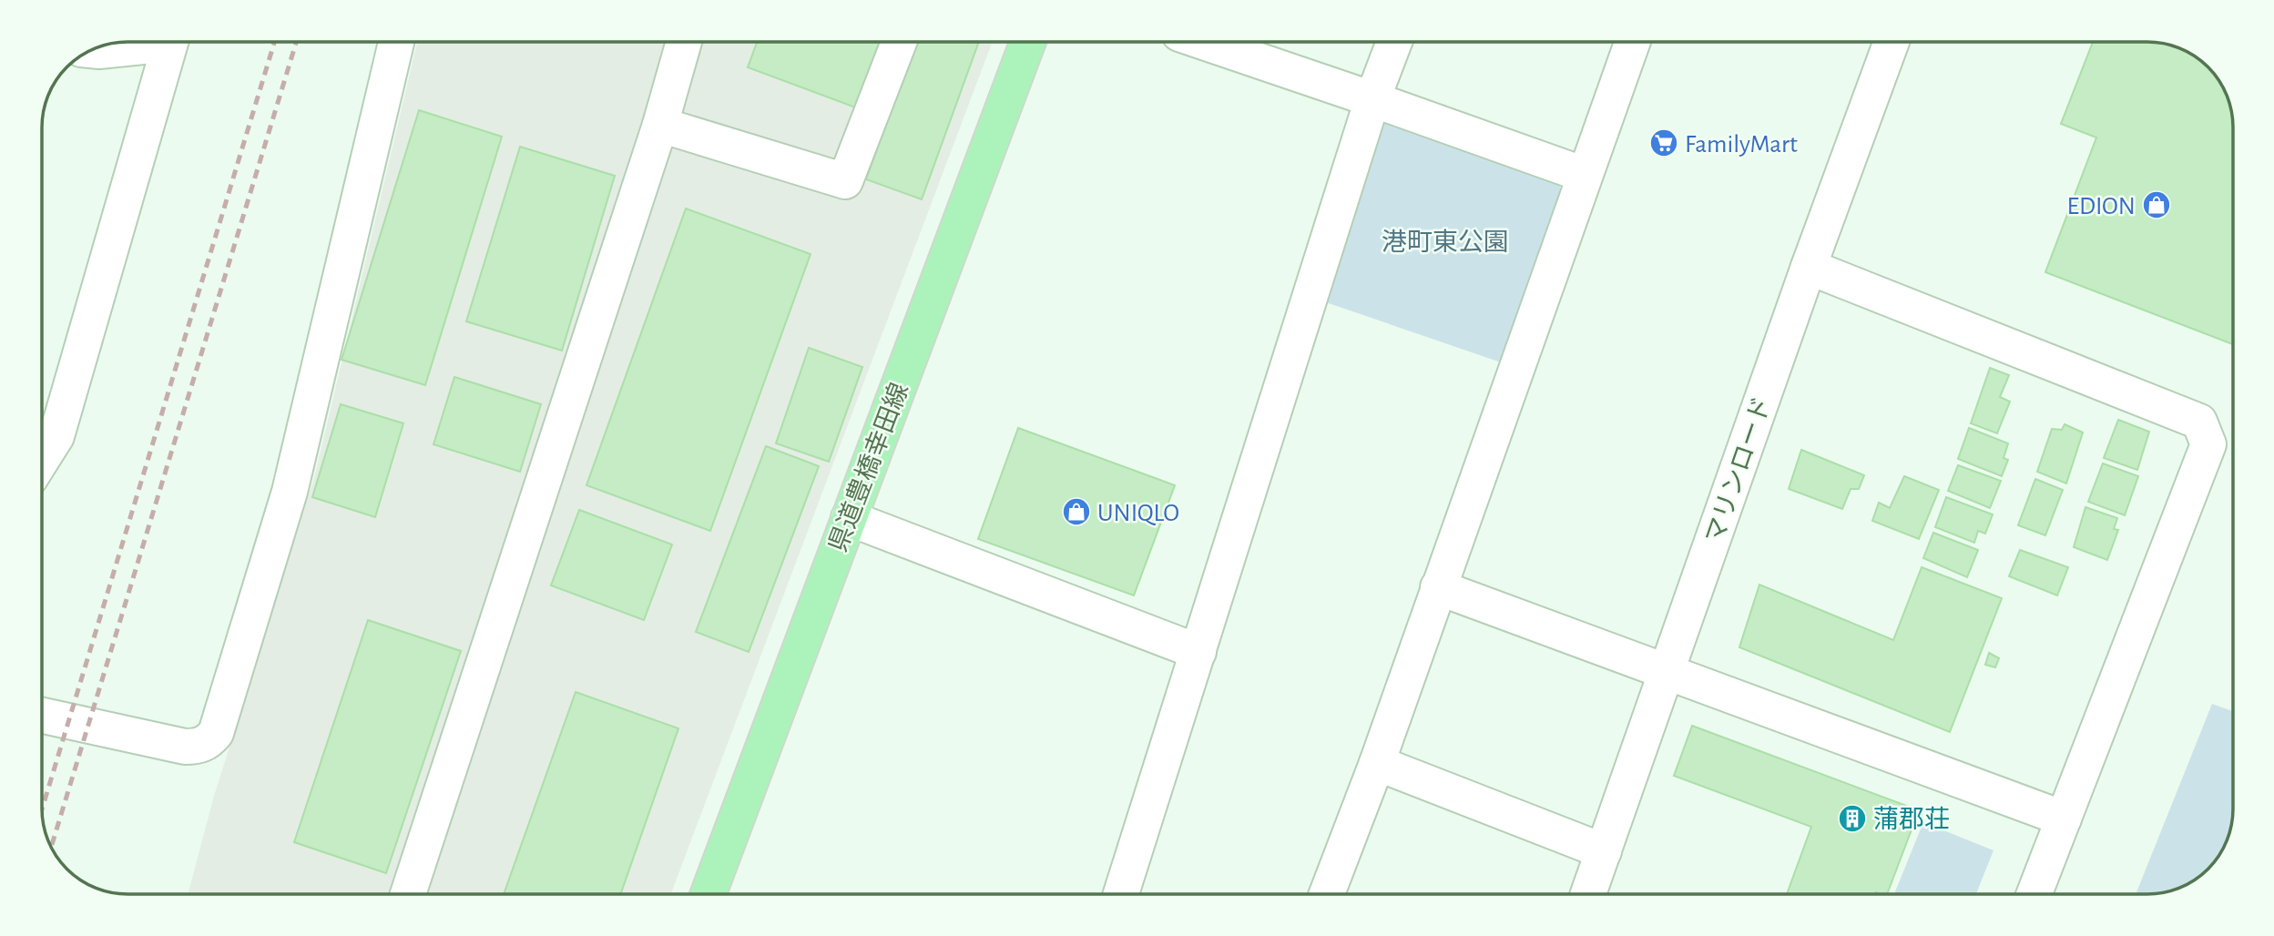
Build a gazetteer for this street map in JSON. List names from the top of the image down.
{
  "streets": {
    "main road": ["県道豊橋幸田線"],
    "street": ["マリンロード"]
  },
  "parks": ["港町東公園"],
  "places": {
    "supermarket": ["FamilyMart"],
    "shop": ["EDION", "UNIQLO"],
    "building": ["蒲郡荘"]
  }
}
